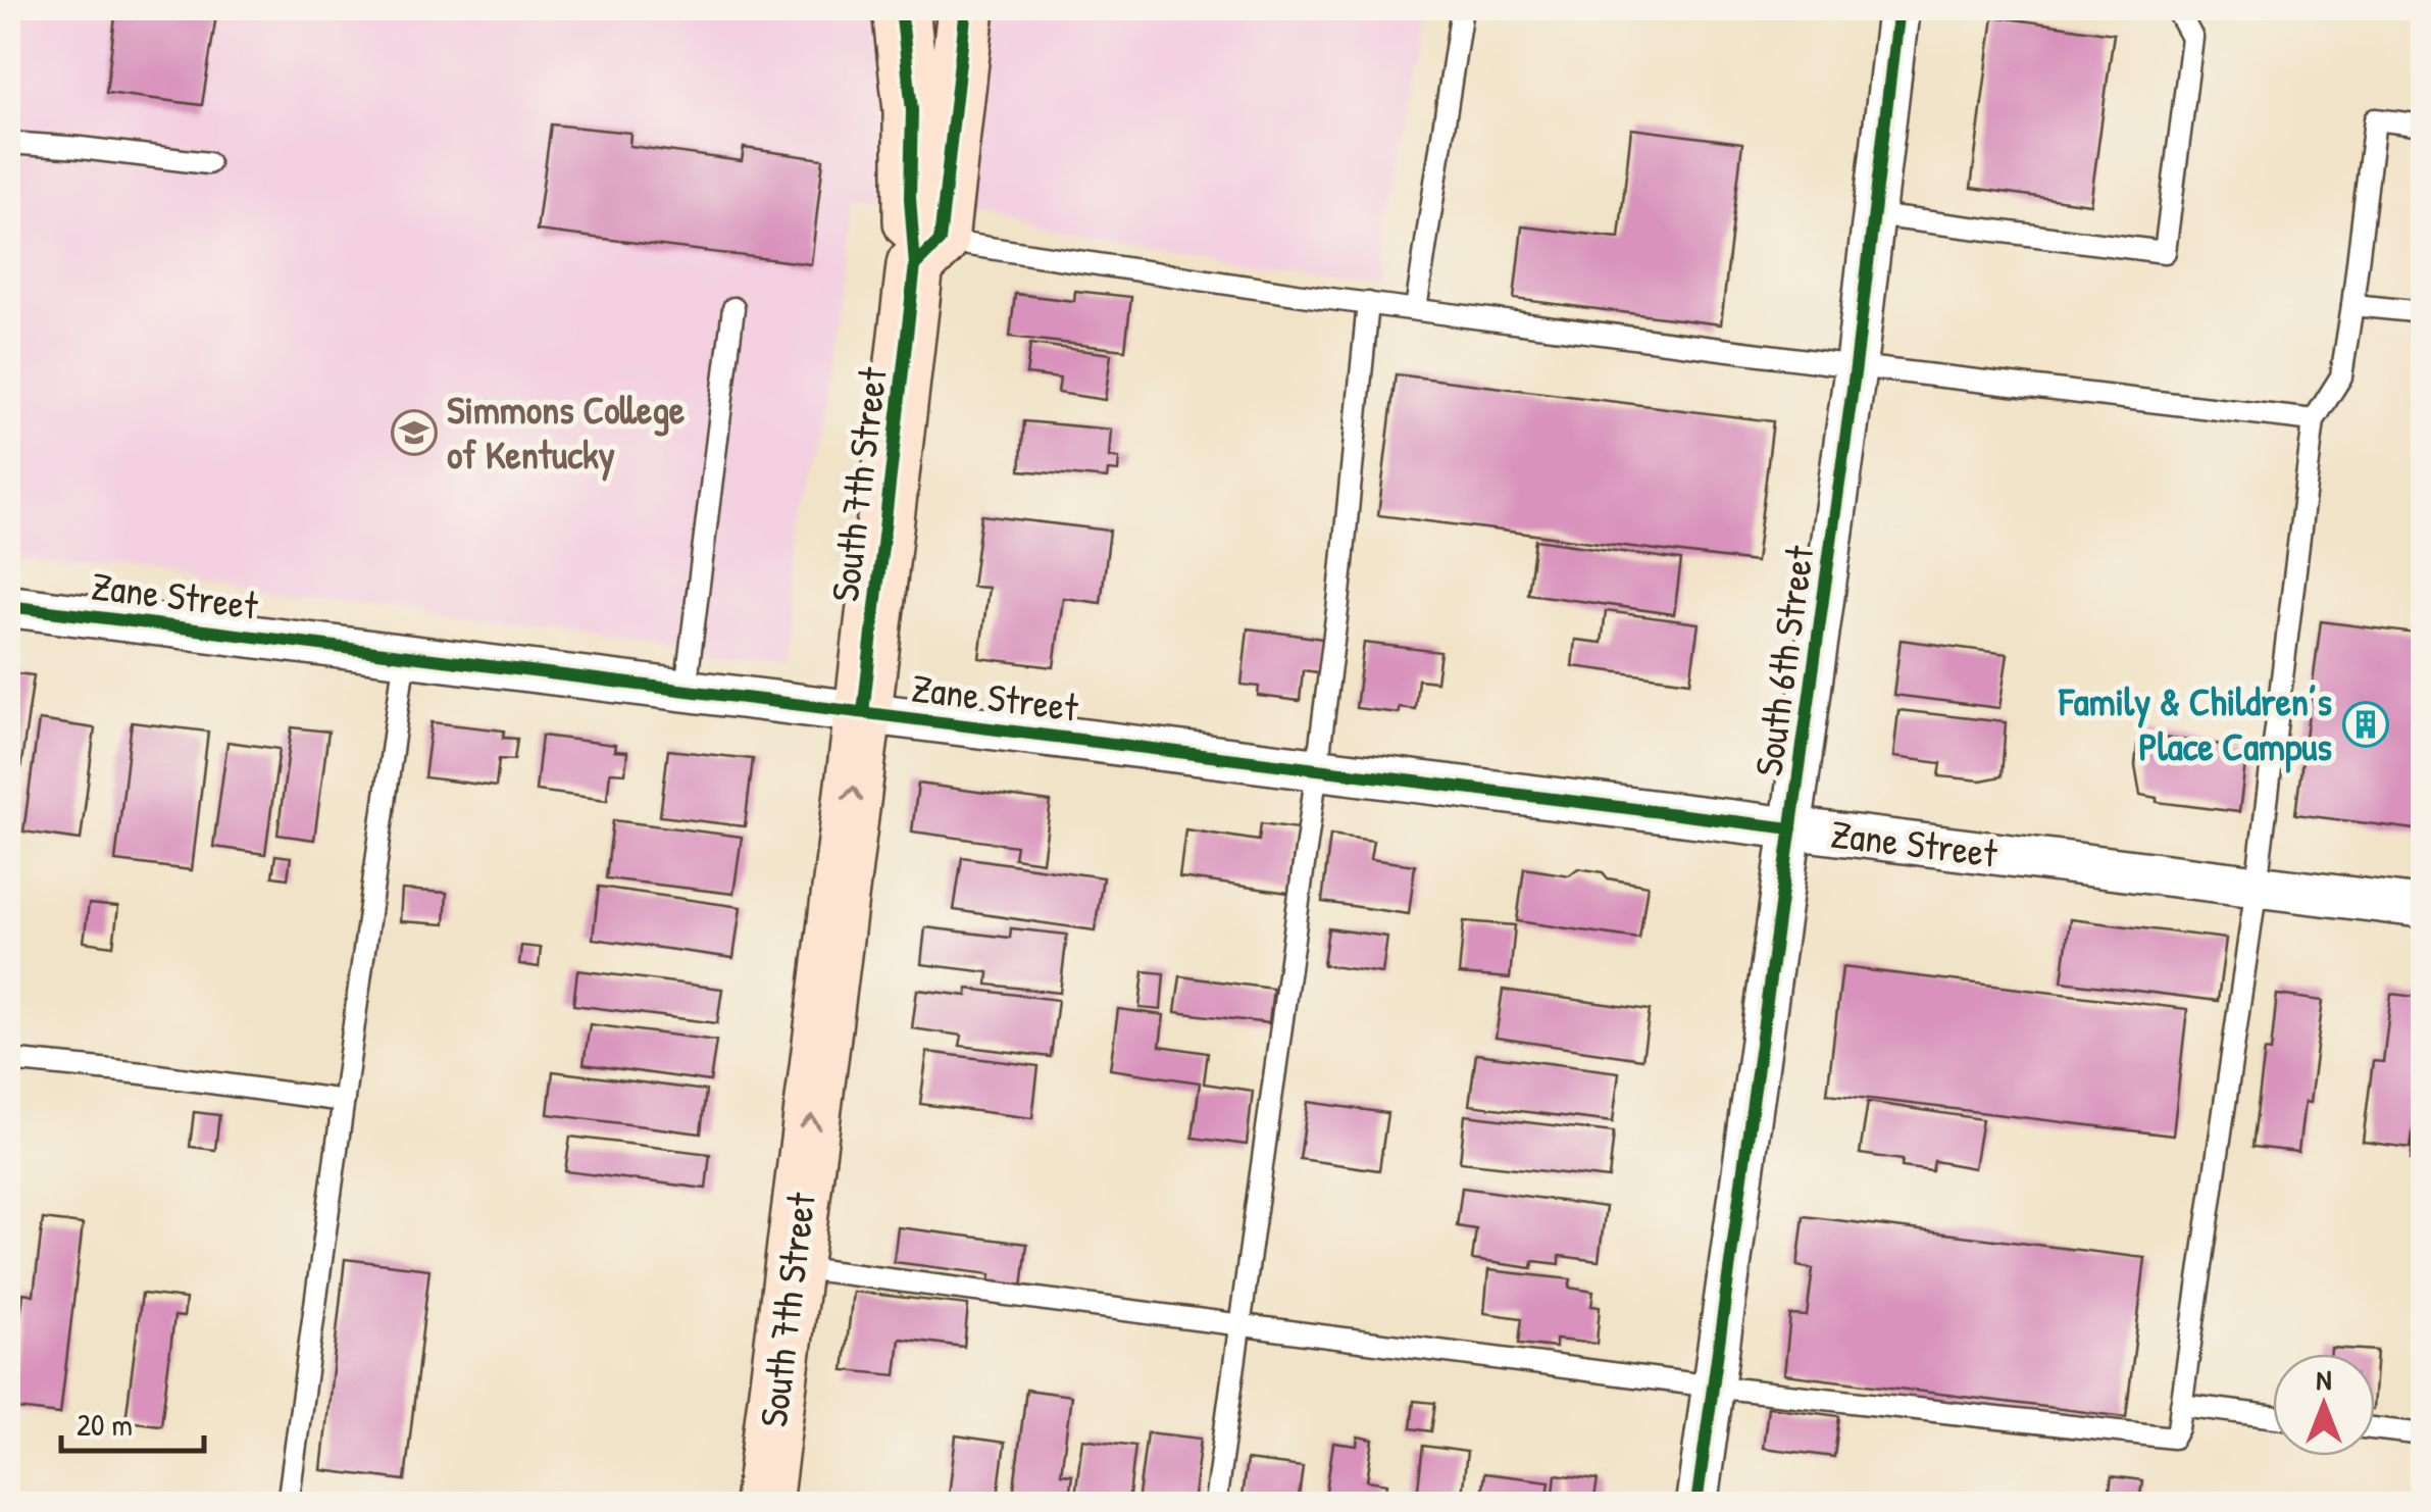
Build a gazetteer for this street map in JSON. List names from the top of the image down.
{
  "streets": {
    "street": ["South 7th Street", "Zane Street", "South 6th Street"]
  },
  "crossings": [
    ["South 7th Street", "Zane Street"],
    ["Zane Street", "South 6th Street"]
  ],
  "places": {
    "school or university": ["Simmons College of Kentucky"],
    "building": ["Family & Children’s Place Campus"]
  },
  "scale_bar": "20 m",
  "north": "top"
}
